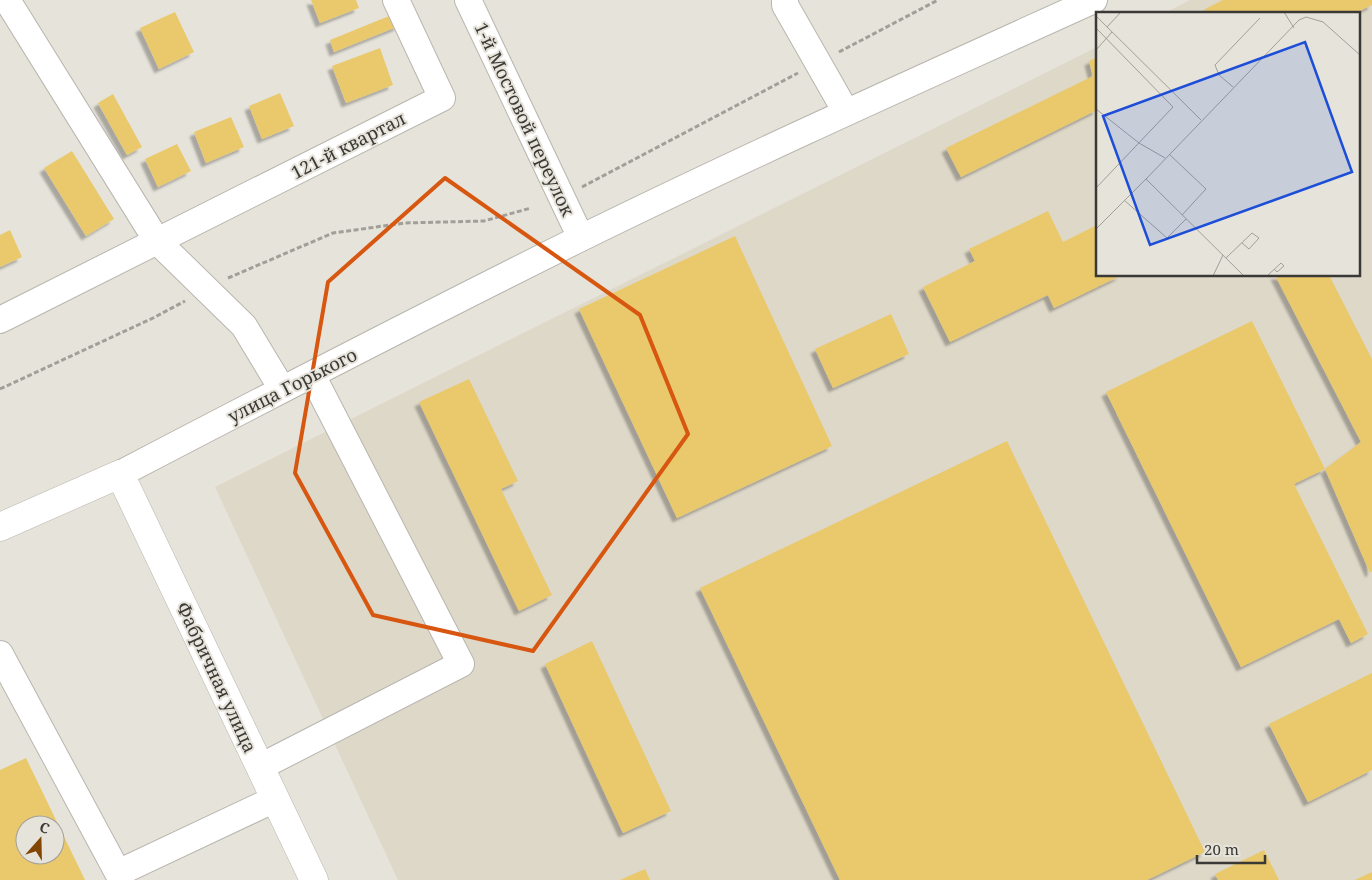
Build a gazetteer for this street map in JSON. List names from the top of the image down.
{
  "streets": {
    "main road": ["улица Горького", "Фабричная улица"],
    "street": ["1-й Мостовой переулок", "121-й квартал"]
  },
  "crossings": [
    ["1-й Мостовой переулок", "улица Горького"],
    ["улица Горького", "Фабричная улица"]
  ],
  "scale_bar": "20 m",
  "north": "top"
}
